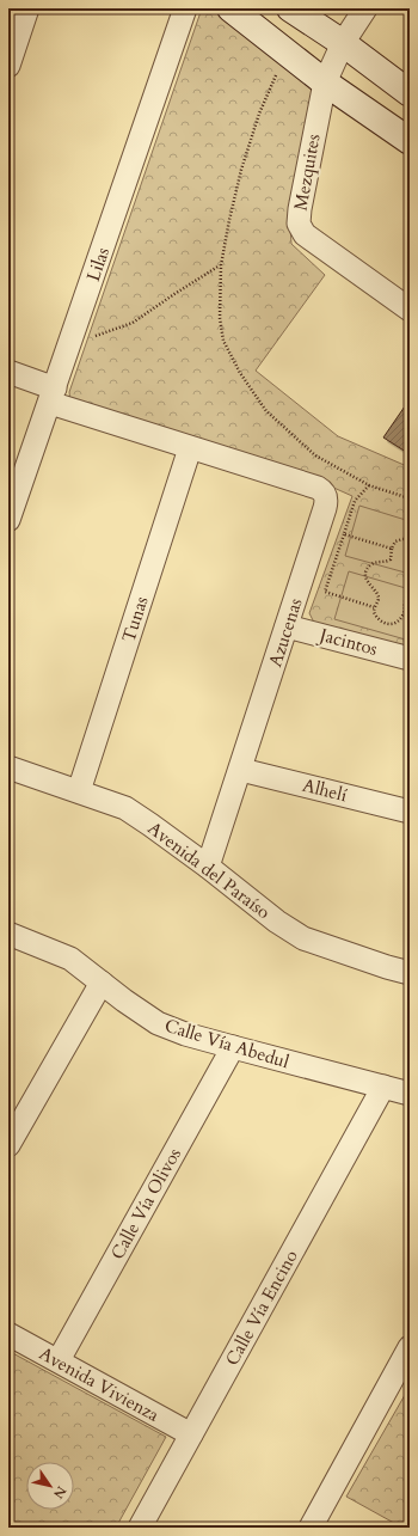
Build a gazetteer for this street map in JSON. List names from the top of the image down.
{
  "streets": {
    "street": [
      "Mezquites",
      "Lilas",
      "Tunas",
      "Azucenas",
      "Jacintos",
      "Alhelí",
      "Avenida del Paraíso",
      "Calle Vía Abedul",
      "Calle Vía Olivos",
      "Calle Vía Encino",
      "Avenida Vivienza"
    ]
  },
  "crossings": [
    ["Tunas", "Azucenas"],
    ["Tunas", "Avenida del Paraíso"],
    ["Azucenas", "Jacintos"],
    ["Azucenas", "Alhelí"],
    ["Azucenas", "Avenida del Paraíso"],
    ["Calle Vía Abedul", "Calle Vía Olivos"],
    ["Calle Vía Abedul", "Calle Vía Encino"],
    ["Calle Vía Olivos", "Avenida Vivienza"],
    ["Calle Vía Encino", "Avenida Vivienza"]
  ],
  "north": "bottom right"
}
